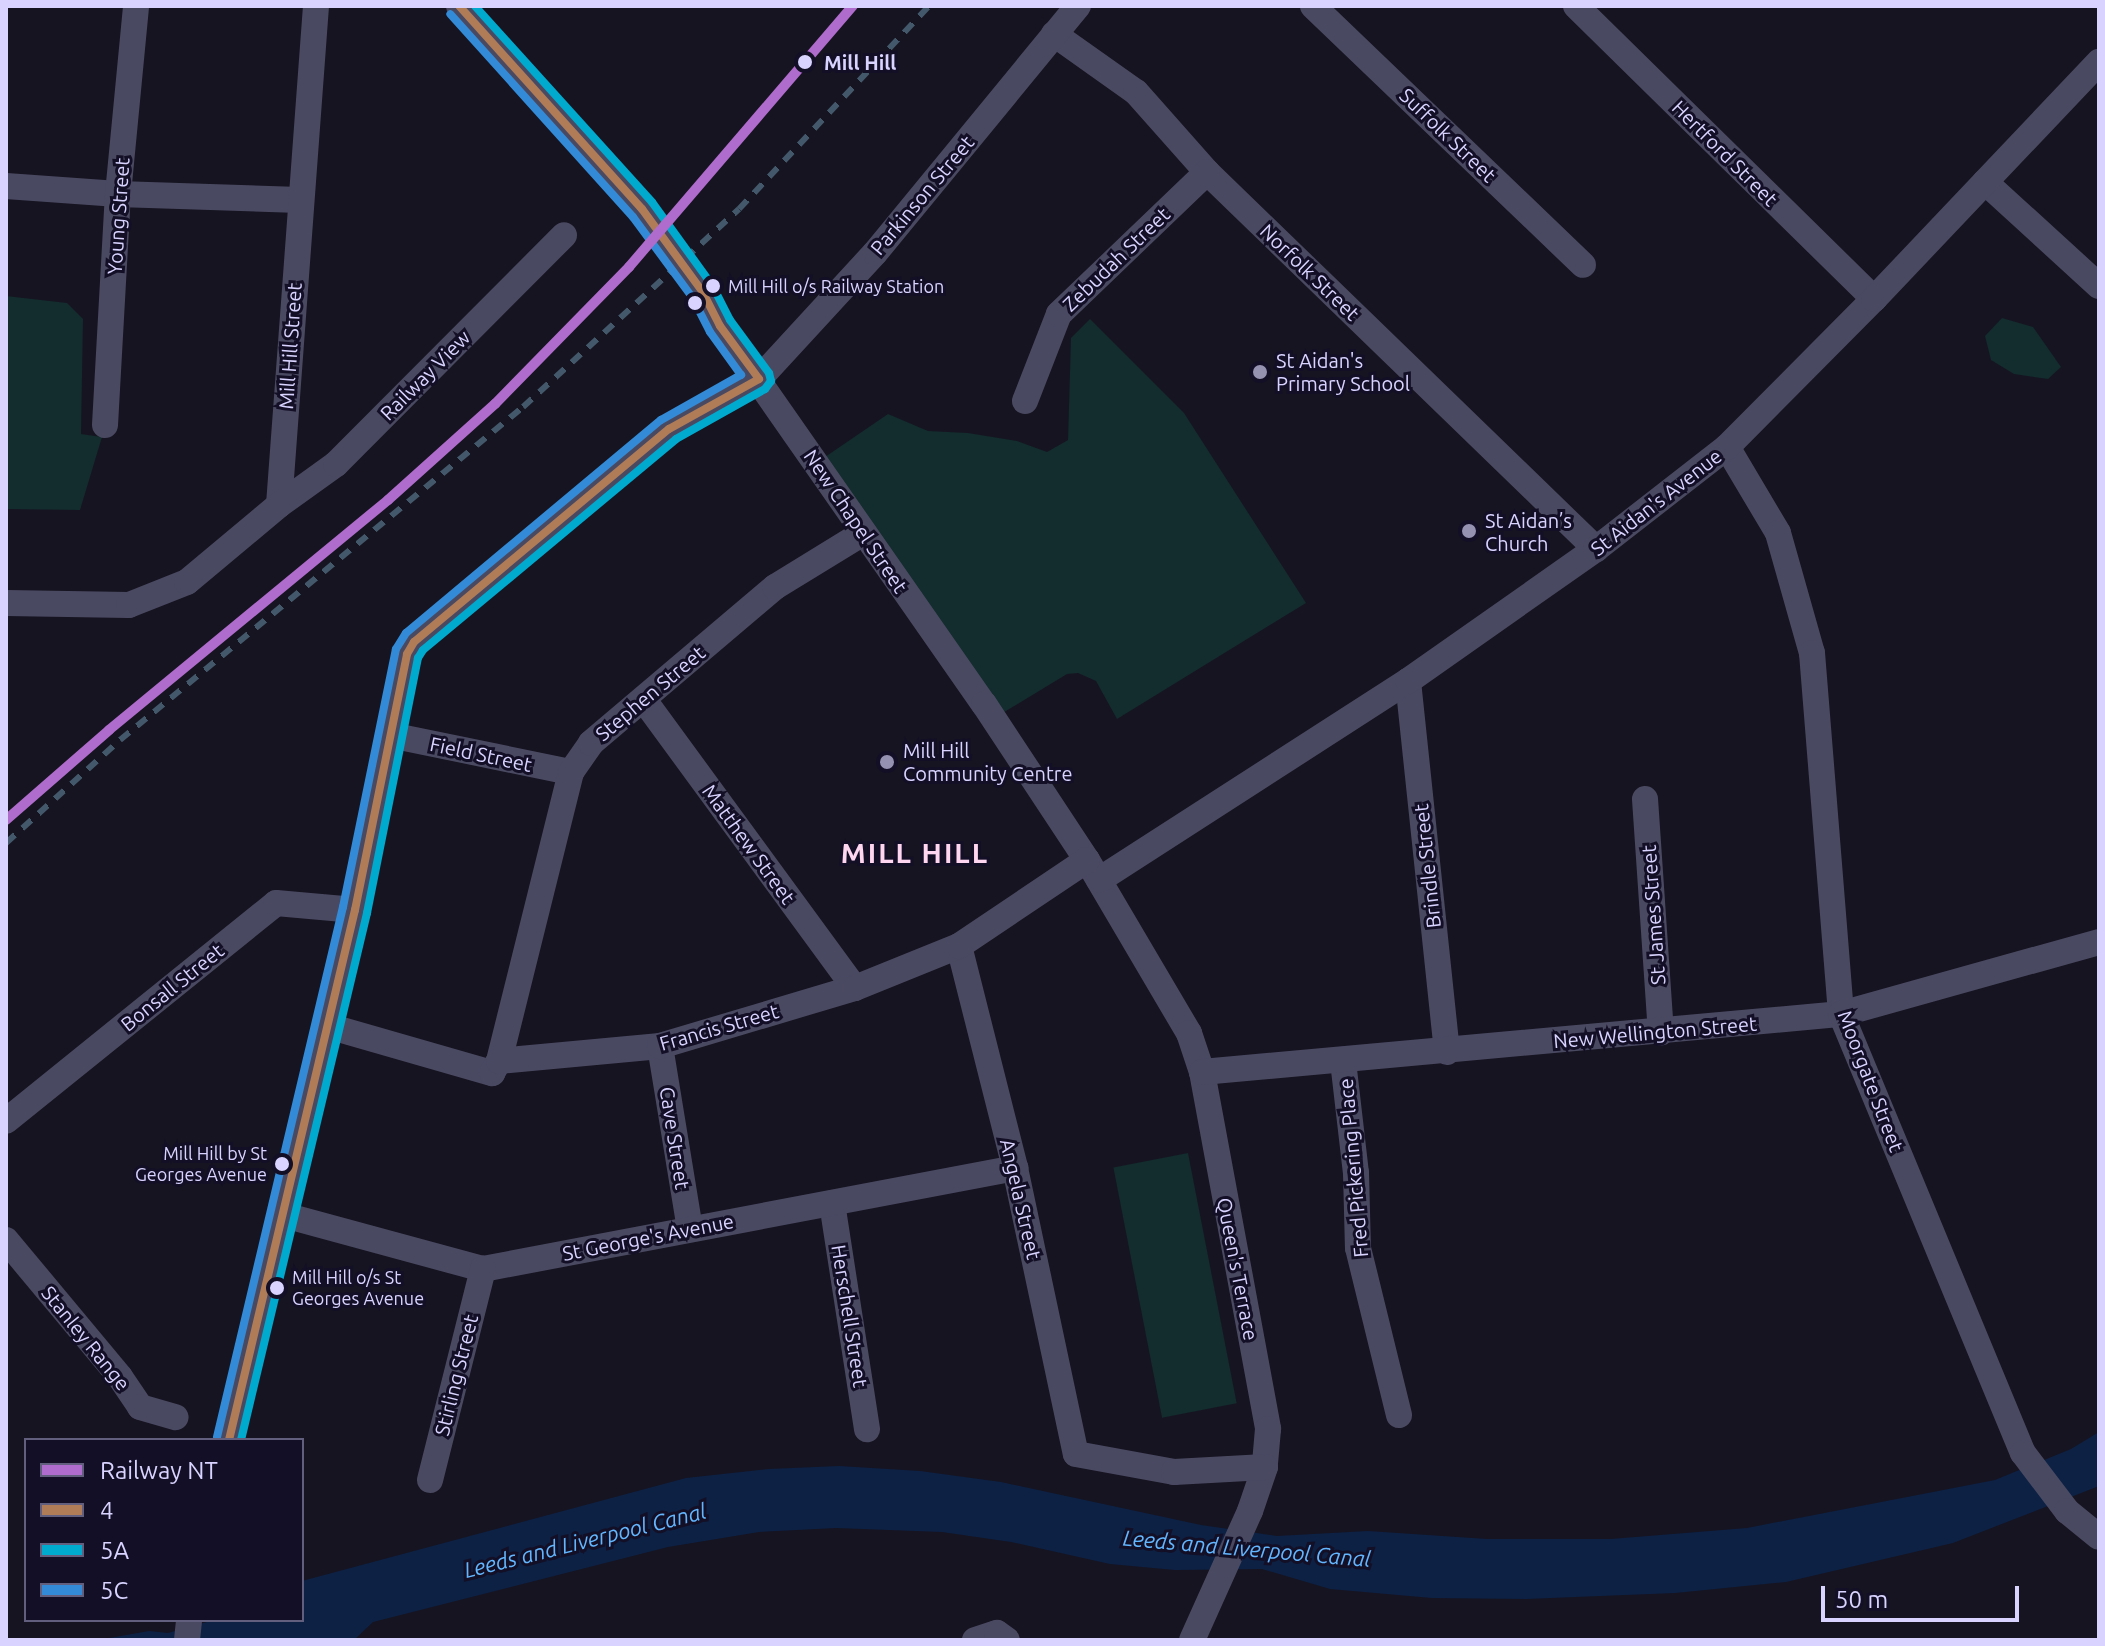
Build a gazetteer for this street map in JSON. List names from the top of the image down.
{
  "streets": {
    "street": [
      "Suffolk Street",
      "Hertford Street",
      "Parkinson Street",
      "Young Street",
      "Zebudah Street",
      "Norfolk Street",
      "Mill Hill Street",
      "Railway View",
      "St Aidan's Avenue",
      "New Chapel Street",
      "Stephen Street",
      "Field Street",
      "Matthew Street",
      "Brindle Street",
      "St James Street",
      "Bonsall Street",
      "Francis Street",
      "New Wellington Street",
      "Moorgate Street",
      "Cave Street",
      "Fred Pickering Place",
      "Angela Street",
      "St George's Avenue",
      "Queen's Terrace",
      "Herschell Street",
      "Stanley Range",
      "Stirling Street"
    ]
  },
  "crossings": [
    ["Hertford Street", "St Aidan's Avenue"],
    ["Parkinson Street", "Norfolk Street"],
    ["Parkinson Street", "New Chapel Street"],
    ["Parkinson Street", "Field Street"],
    ["Parkinson Street", "Bonsall Street"],
    ["Parkinson Street", "Francis Street"],
    ["Parkinson Street", "St George's Avenue"],
    ["Zebudah Street", "Norfolk Street"],
    ["Norfolk Street", "St Aidan's Avenue"],
    ["Mill Hill Street", "Railway View"],
    ["St Aidan's Avenue", "New Chapel Street"],
    ["St Aidan's Avenue", "Brindle Street"],
    ["St Aidan's Avenue", "Francis Street"],
    ["St Aidan's Avenue", "Moorgate Street"],
    ["New Chapel Street", "Stephen Street"],
    ["New Chapel Street", "Francis Street"],
    ["New Chapel Street", "New Wellington Street"],
    ["New Chapel Street", "Queen's Terrace"],
    ["Stephen Street", "Field Street"],
    ["Stephen Street", "Matthew Street"],
    ["Stephen Street", "Francis Street"],
    ["Matthew Street", "Francis Street"],
    ["Brindle Street", "New Wellington Street"],
    ["St James Street", "New Wellington Street"],
    ["Francis Street", "Cave Street"],
    ["Francis Street", "Angela Street"],
    ["New Wellington Street", "Moorgate Street"],
    ["New Wellington Street", "Fred Pickering Place"],
    ["New Wellington Street", "Queen's Terrace"],
    ["Cave Street", "St George's Avenue"],
    ["Angela Street", "St George's Avenue"],
    ["Angela Street", "Queen's Terrace"],
    ["St George's Avenue", "Herschell Street"],
    ["St George's Avenue", "Stirling Street"]
  ],
  "districts": ["MILL HILL"],
  "water": ["Leeds and Liverpool Canal"],
  "places": [
    "Mill Hill",
    "Mill Hill o/s Railway Station",
    "St Aidan's Primary School",
    "St Aidan’s Church",
    "Mill Hill Community Centre",
    "Mill Hill by St Georges Avenue",
    "Mill Hill o/s St Georges Avenue"
  ],
  "lines": [
    "rail line NT",
    "transit line 4",
    "transit line 5A",
    "transit line 5C"
  ],
  "legend": [
    "Railway NT",
    "4",
    "5A",
    "5C"
  ],
  "scale_bar": "50 m"
}
